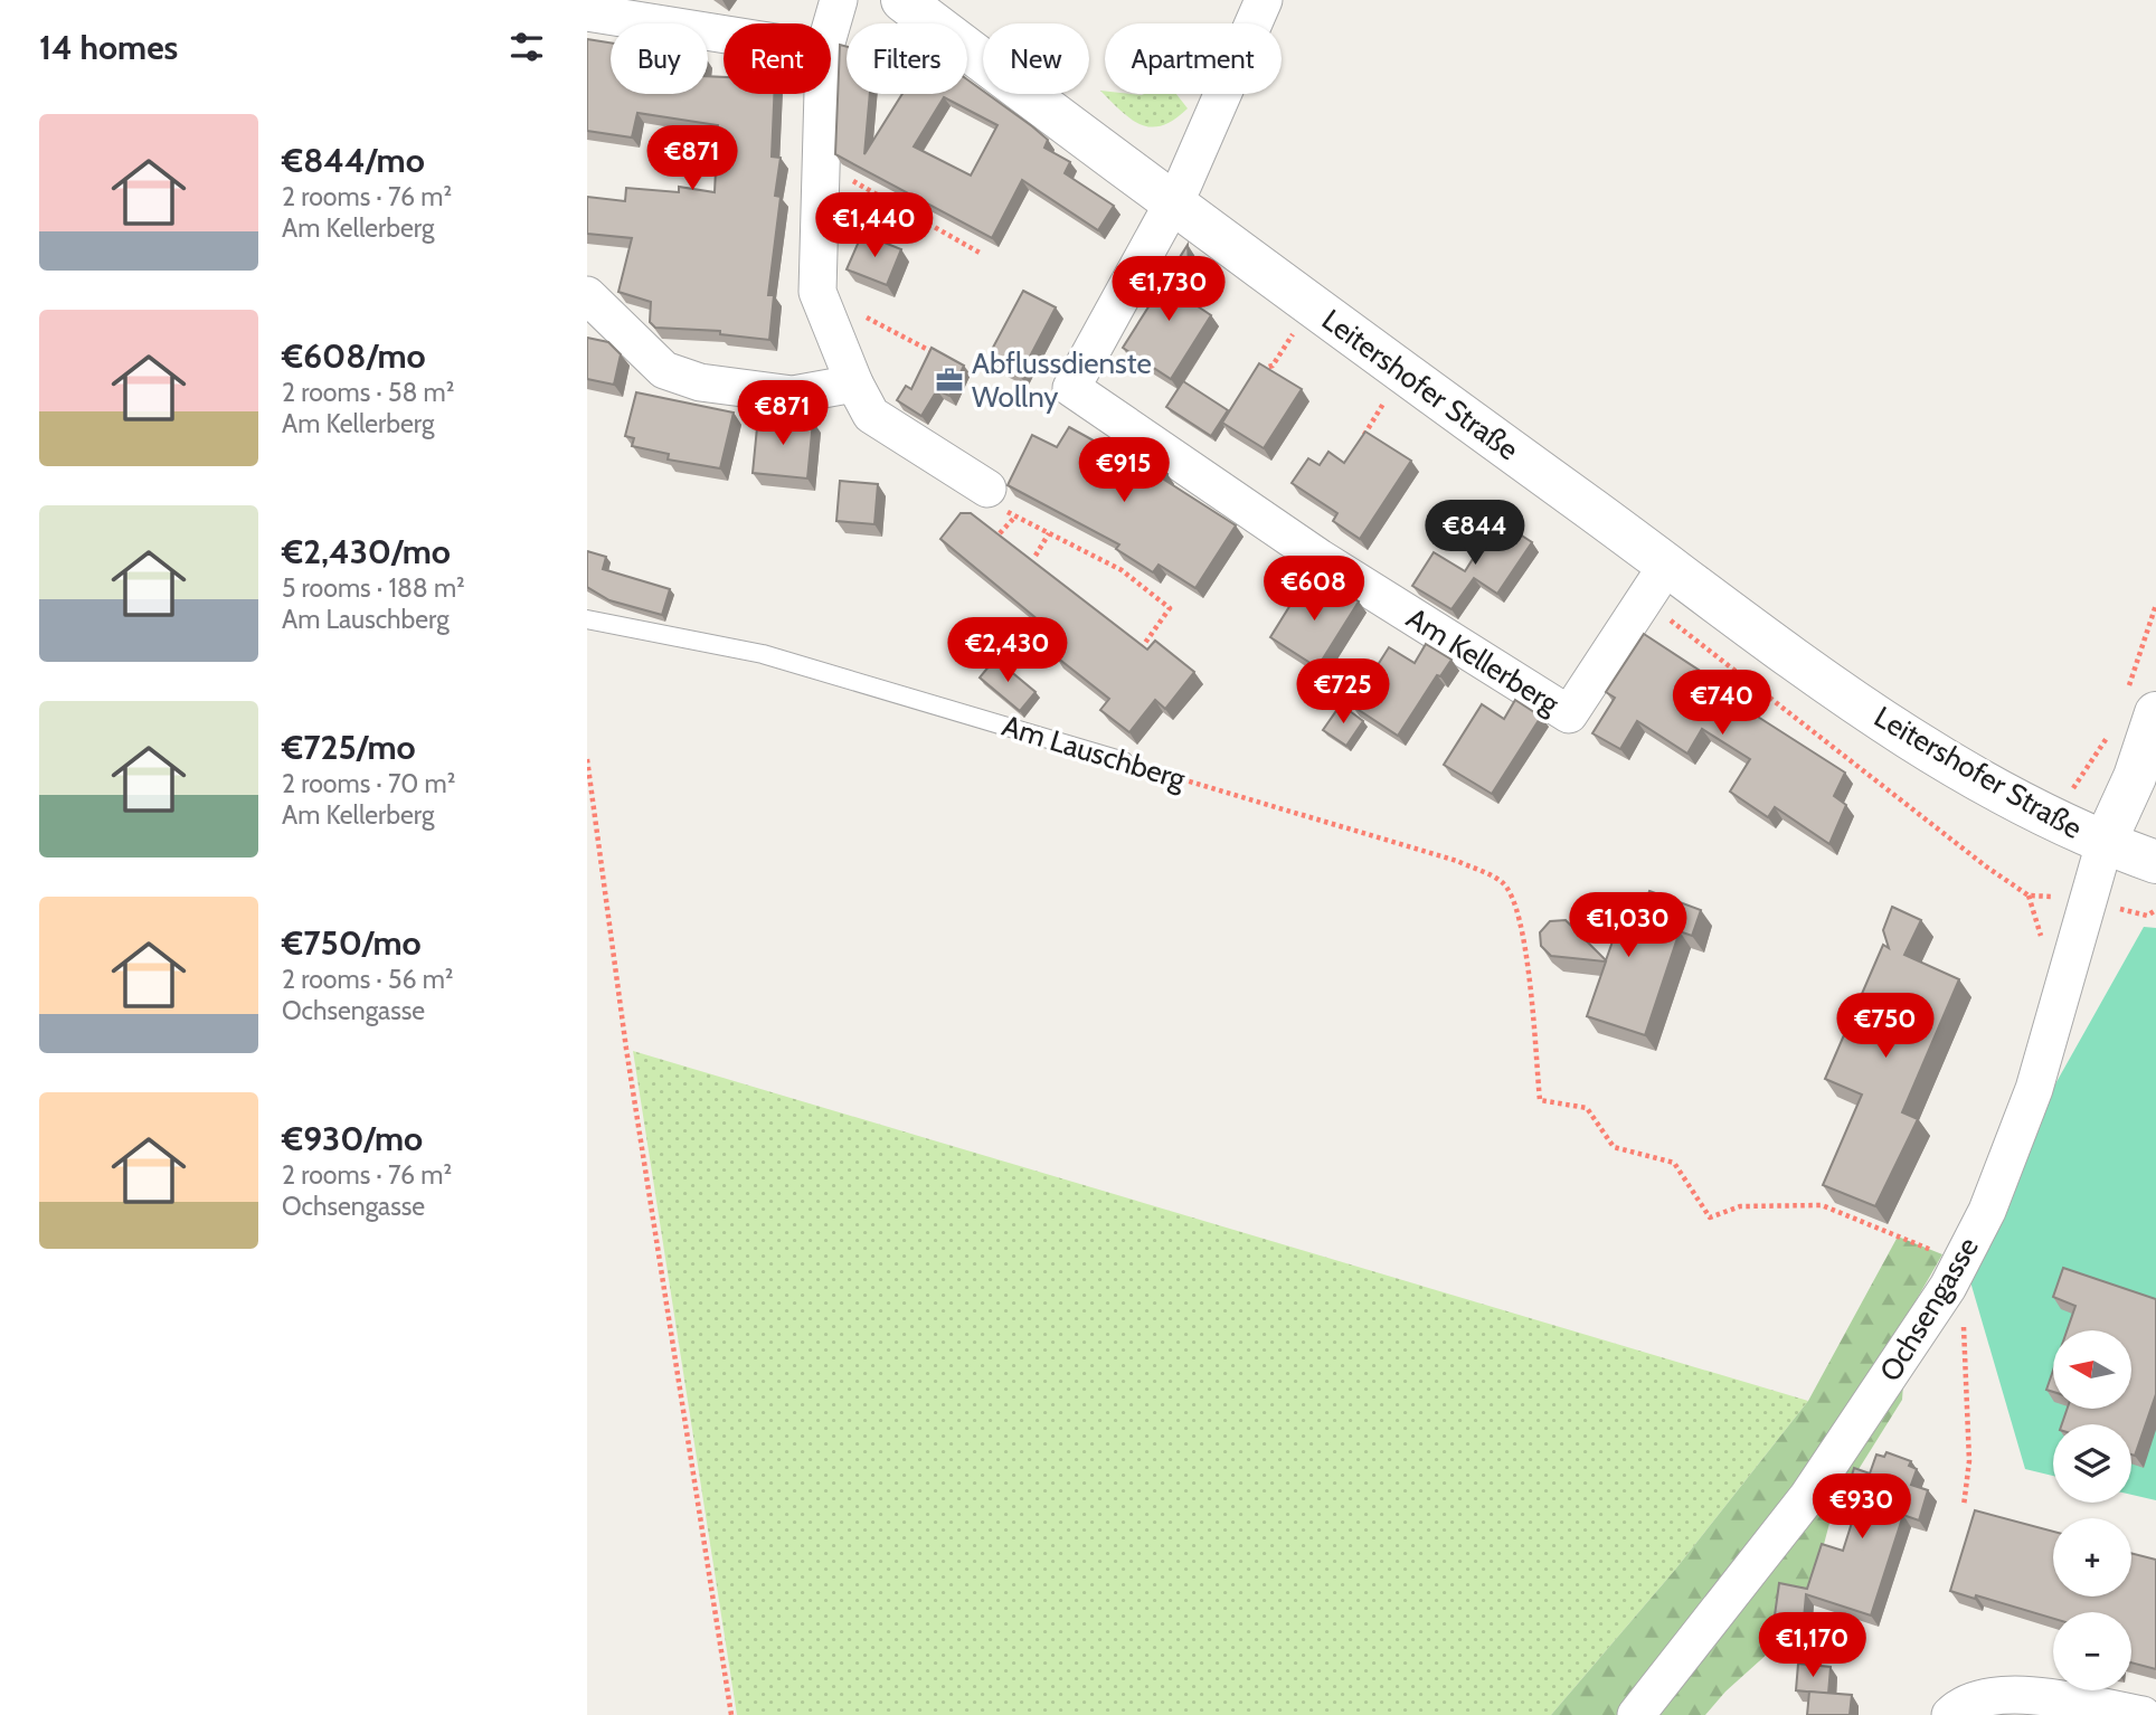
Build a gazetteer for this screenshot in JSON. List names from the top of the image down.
{
  "streets": {
    "street": ["Leitershofer Straße", "Am Kellerberg", "Ochsengasse"],
    "lane": ["Am Lauschberg"]
  },
  "crossings": [
    ["Leitershofer Straße", "Am Kellerberg"],
    ["Leitershofer Straße", "Ochsengasse"],
    ["Am Lauschberg", "Ochsengasse"]
  ],
  "places": {
    "office": ["Abflussdienste Wollny"]
  },
  "north": "left",
  "page": {
    "heading": "14 homes",
    "chip": [
      "Buy",
      "Rent",
      "Filters",
      "New",
      "Apartment"
    ],
    "list": [
      {
        "name": "€844/mo",
        "note": "2 rooms · 76 m² · Am Kellerberg"
      },
      {
        "name": "€608/mo",
        "note": "2 rooms · 58 m² · Am Kellerberg"
      },
      {
        "name": "€2,430/mo",
        "note": "5 rooms · 188 m² · Am Lauschberg"
      },
      {
        "name": "€725/mo",
        "note": "2 rooms · 70 m² · Am Kellerberg"
      },
      {
        "name": "€750/mo",
        "note": "2 rooms · 56 m² · Ochsengasse"
      },
      {
        "name": "€930/mo",
        "note": "2 rooms · 76 m² · Ochsengasse"
      }
    ],
    "price": [
      "€871",
      "€1,440",
      "€1,730",
      "€871",
      "€915",
      "€844",
      "€608",
      "€2,430",
      "€725",
      "€740",
      "€1,030",
      "€750",
      "€930",
      "€1,170"
    ],
    "map_buttons": ["+", "−"]
  }
}
